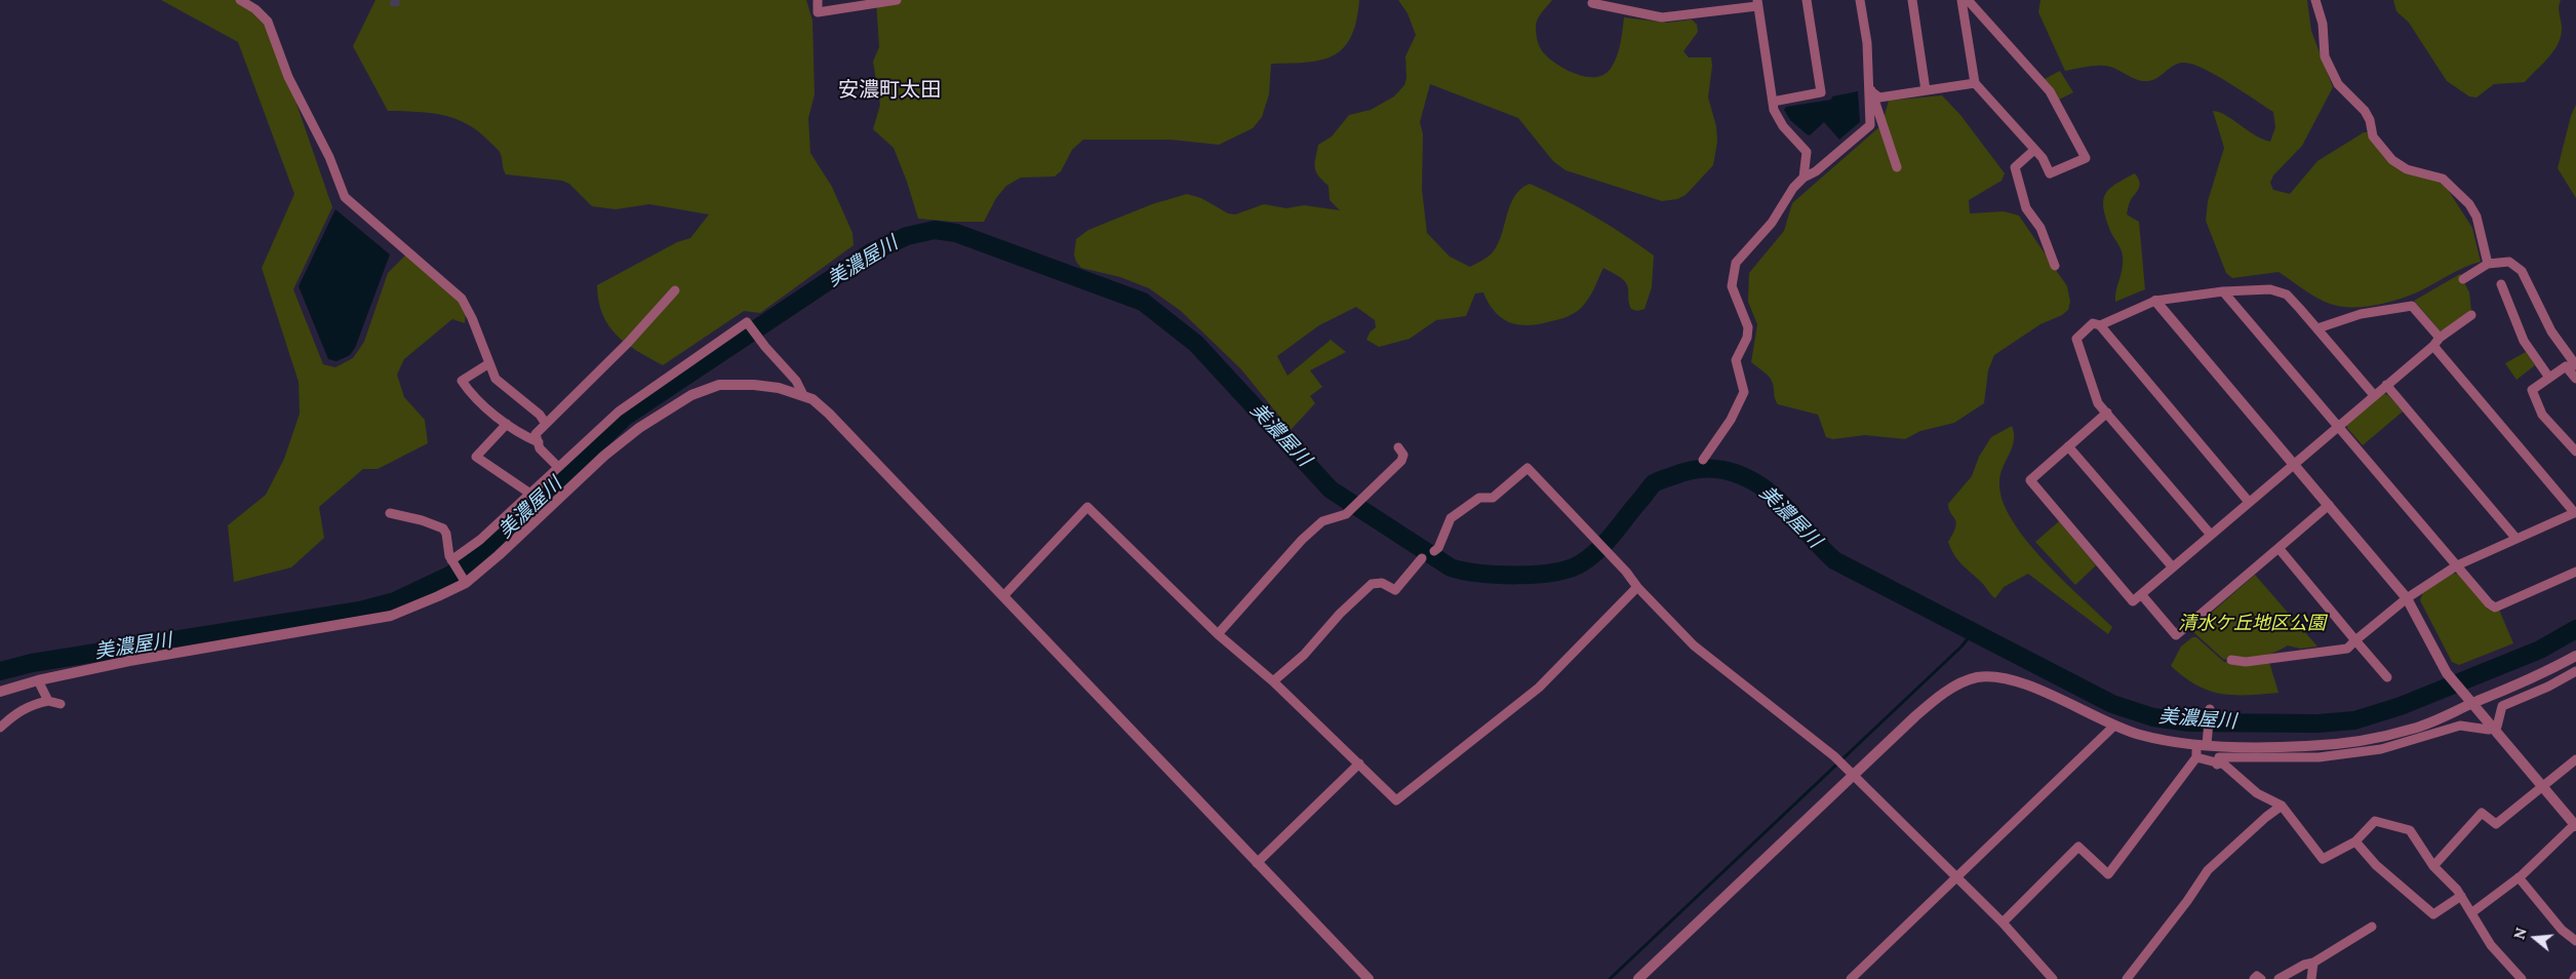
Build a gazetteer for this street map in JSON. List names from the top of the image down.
{
  "districts": ["安濃町太田"],
  "water": ["美濃屋川"],
  "parks": ["清水ケ丘地区公園"],
  "north": "left"
}
